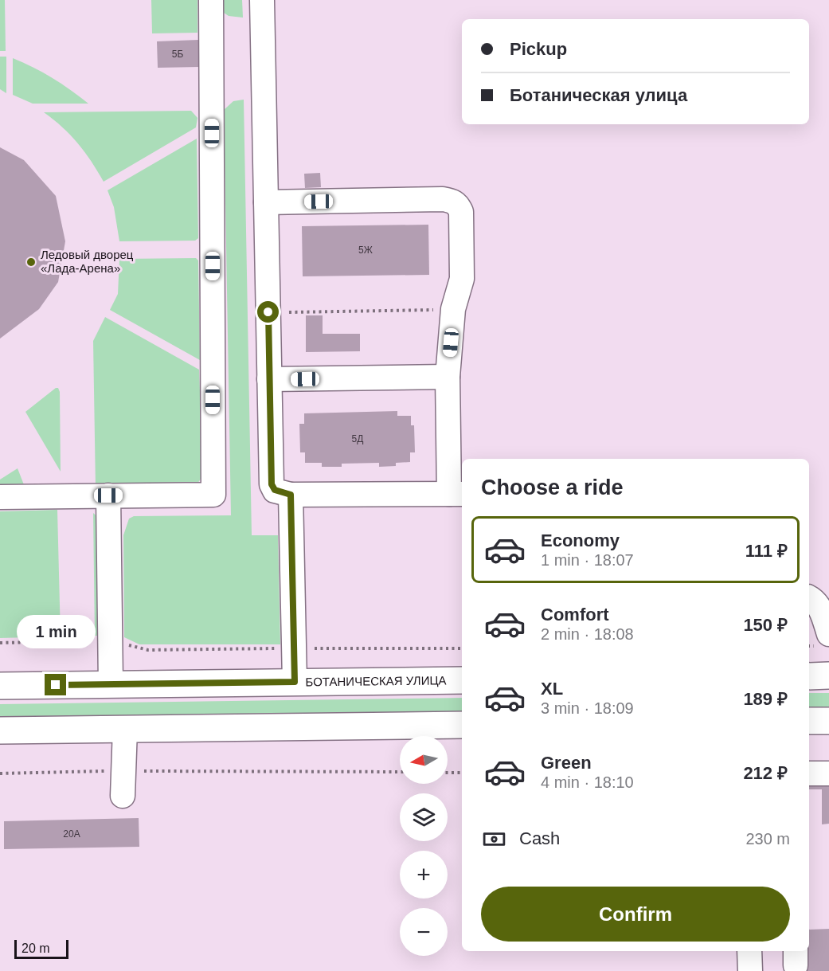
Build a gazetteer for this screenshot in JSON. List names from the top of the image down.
{
  "streets": {
    "main road": ["БОТАНИЧЕСКАЯ УЛИЦА"]
  },
  "places": ["Ледовый дворец «Лада-Арена»"],
  "house_numbers": [
    "5Б",
    "5Ж",
    "5Д",
    "20А"
  ],
  "scale_bar": "20 m",
  "north": "left",
  "page": {
    "banner": ["Pickup", "Ботаническая улица"],
    "heading": "Choose a ride",
    "list": [
      {
        "name": "Economy",
        "note": "1 min · 18:07",
        "value": "111 ₽"
      },
      {
        "name": "Comfort",
        "note": "2 min · 18:08",
        "value": "150 ₽"
      },
      {
        "name": "XL",
        "note": "3 min · 18:09",
        "value": "189 ₽"
      },
      {
        "name": "Green",
        "note": "4 min · 18:10",
        "value": "212 ₽"
      }
    ],
    "bubble": "1 min",
    "map_buttons": ["+", "−"],
    "pay": ["Cash", "230 m"],
    "buttons": "Confirm",
    "scale": "20 m"
  }
}
